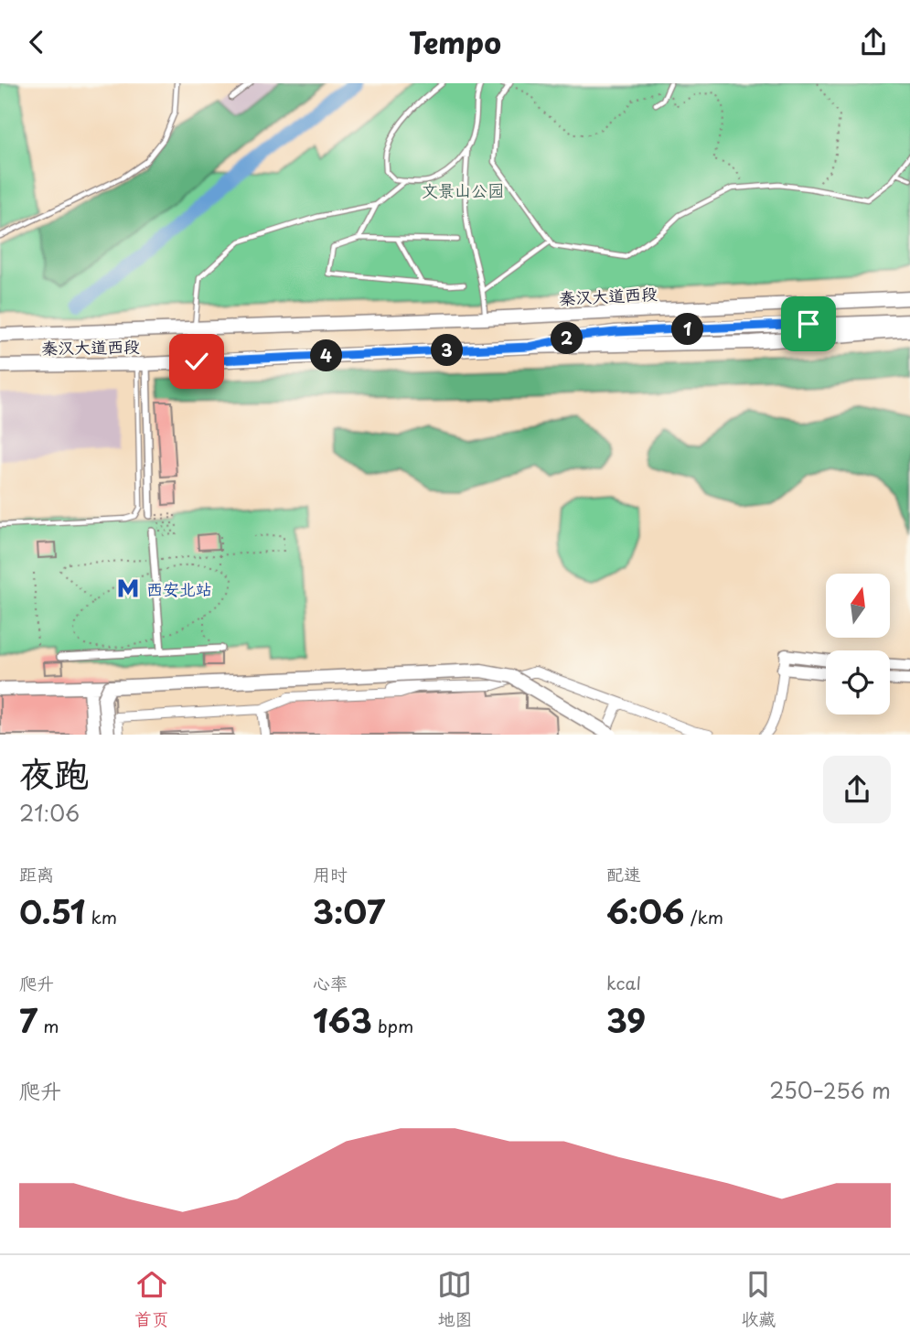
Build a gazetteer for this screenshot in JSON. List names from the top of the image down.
{
  "streets": {
    "main road": ["秦汉大道西段"]
  },
  "parks": ["文景山公园"],
  "places": {
    "metro station": ["西安北站"]
  },
  "north": "top",
  "page": {
    "header": "Tempo",
    "pins": [
      "1",
      "2",
      "3",
      "4"
    ],
    "heading": ["夜跑", "21:06"],
    "stats": [
      ["距离", "0.51 km"],
      ["用时", "3:07"],
      ["配速", "6:06 /km"],
      ["爬升", "7 m"],
      ["心率", "163 bpm"],
      ["kcal", "39"]
    ],
    "chart": ["爬升", "250–256 m"],
    "tabs": ["首页", "地图", "收藏"]
  }
}
